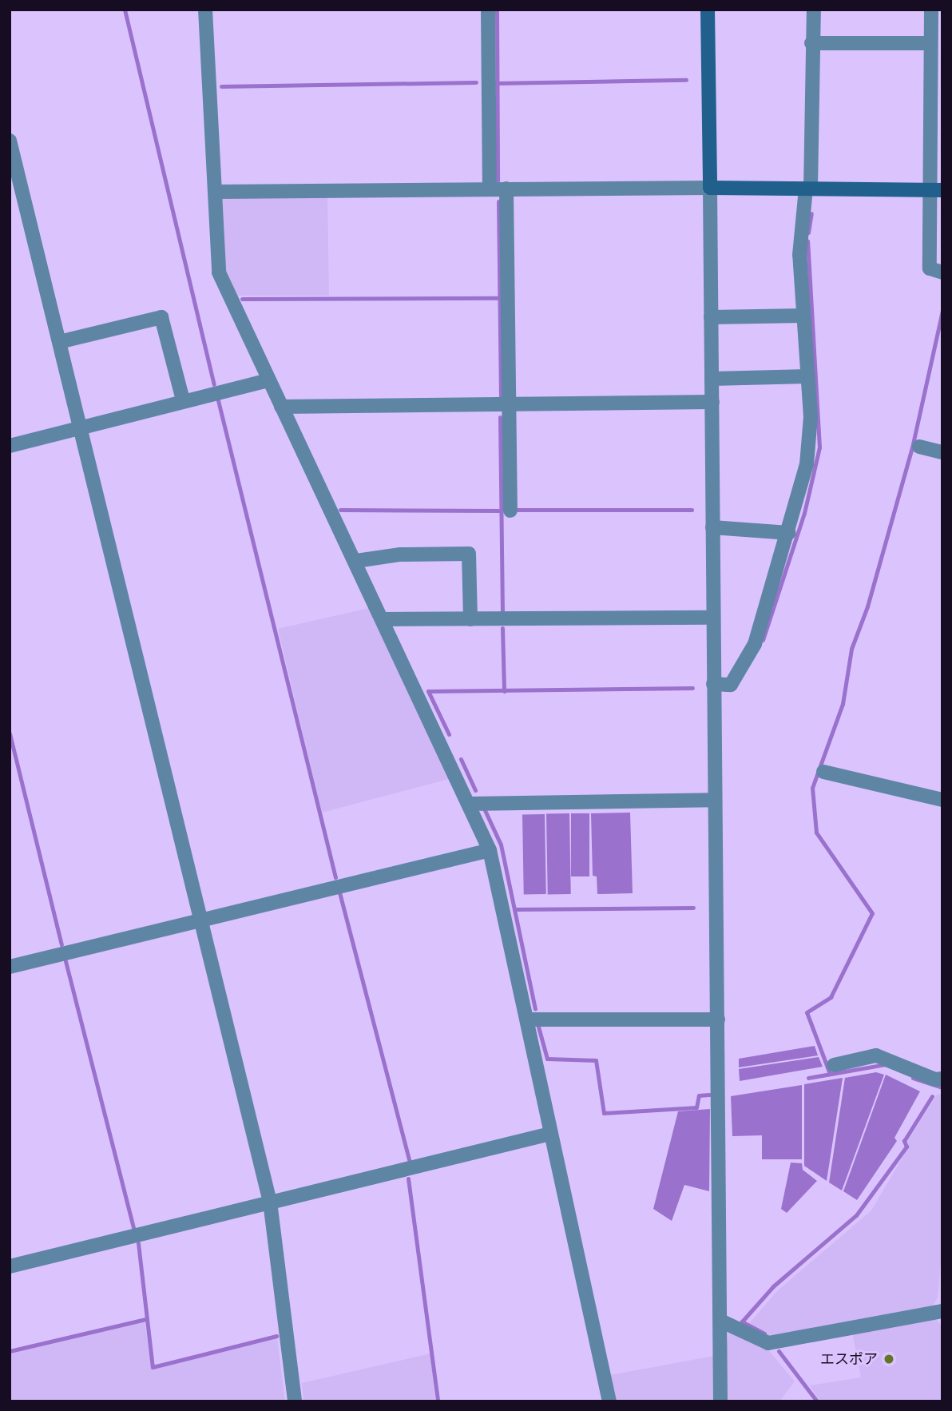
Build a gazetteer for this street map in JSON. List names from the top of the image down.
{
  "places": ["エスポア"]
}
